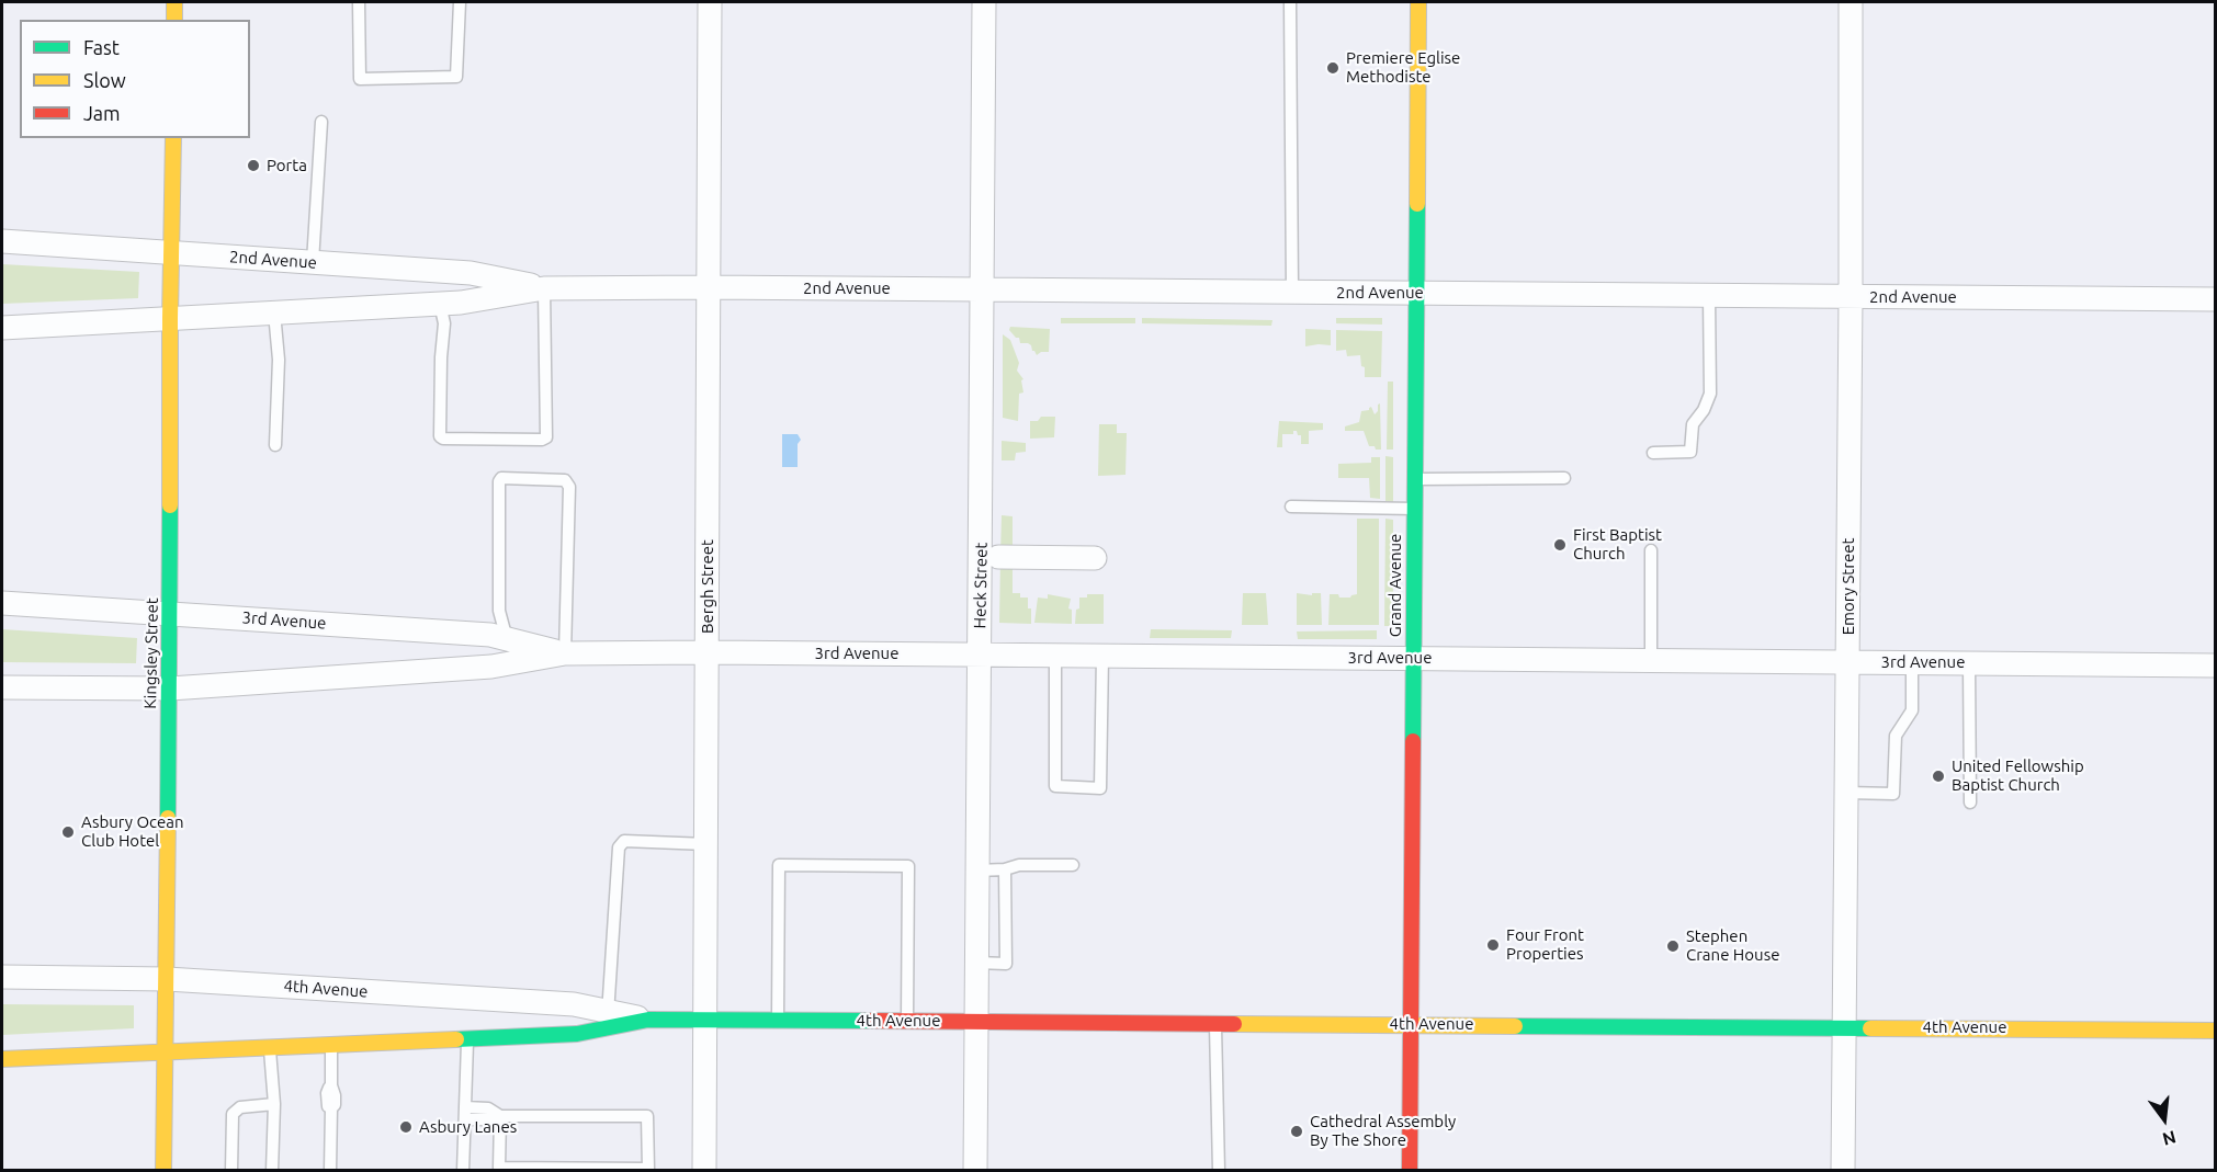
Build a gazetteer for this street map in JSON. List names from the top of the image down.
{
  "streets": {
    "street": [
      "2nd Avenue",
      "Heck Street",
      "Grand Avenue",
      "Bergh Street",
      "Emory Street",
      "3rd Avenue",
      "Kingsley Street",
      "4th Avenue"
    ]
  },
  "crossings": [
    ["2nd Avenue", "Heck Street"],
    ["2nd Avenue", "Grand Avenue"],
    ["2nd Avenue", "Bergh Street"],
    ["2nd Avenue", "Emory Street"],
    ["2nd Avenue", "Kingsley Street"],
    ["Heck Street", "3rd Avenue"],
    ["Heck Street", "4th Avenue"],
    ["Grand Avenue", "3rd Avenue"],
    ["Grand Avenue", "4th Avenue"],
    ["Bergh Street", "3rd Avenue"],
    ["Bergh Street", "4th Avenue"],
    ["Emory Street", "3rd Avenue"],
    ["Emory Street", "4th Avenue"],
    ["3rd Avenue", "Kingsley Street"],
    ["Kingsley Street", "4th Avenue"]
  ],
  "places": [
    "Premiere Eglise Methodiste",
    "Porta",
    "First Baptist Church",
    "United Fellowship Baptist Church",
    "Asbury Ocean Club Hotel",
    "Four Front Properties",
    "Stephen Crane House",
    "Asbury Lanes",
    "Cathedral Assembly By The Shore"
  ],
  "legend": ["Fast", "Slow", "Jam"],
  "north": "bottom"
}
